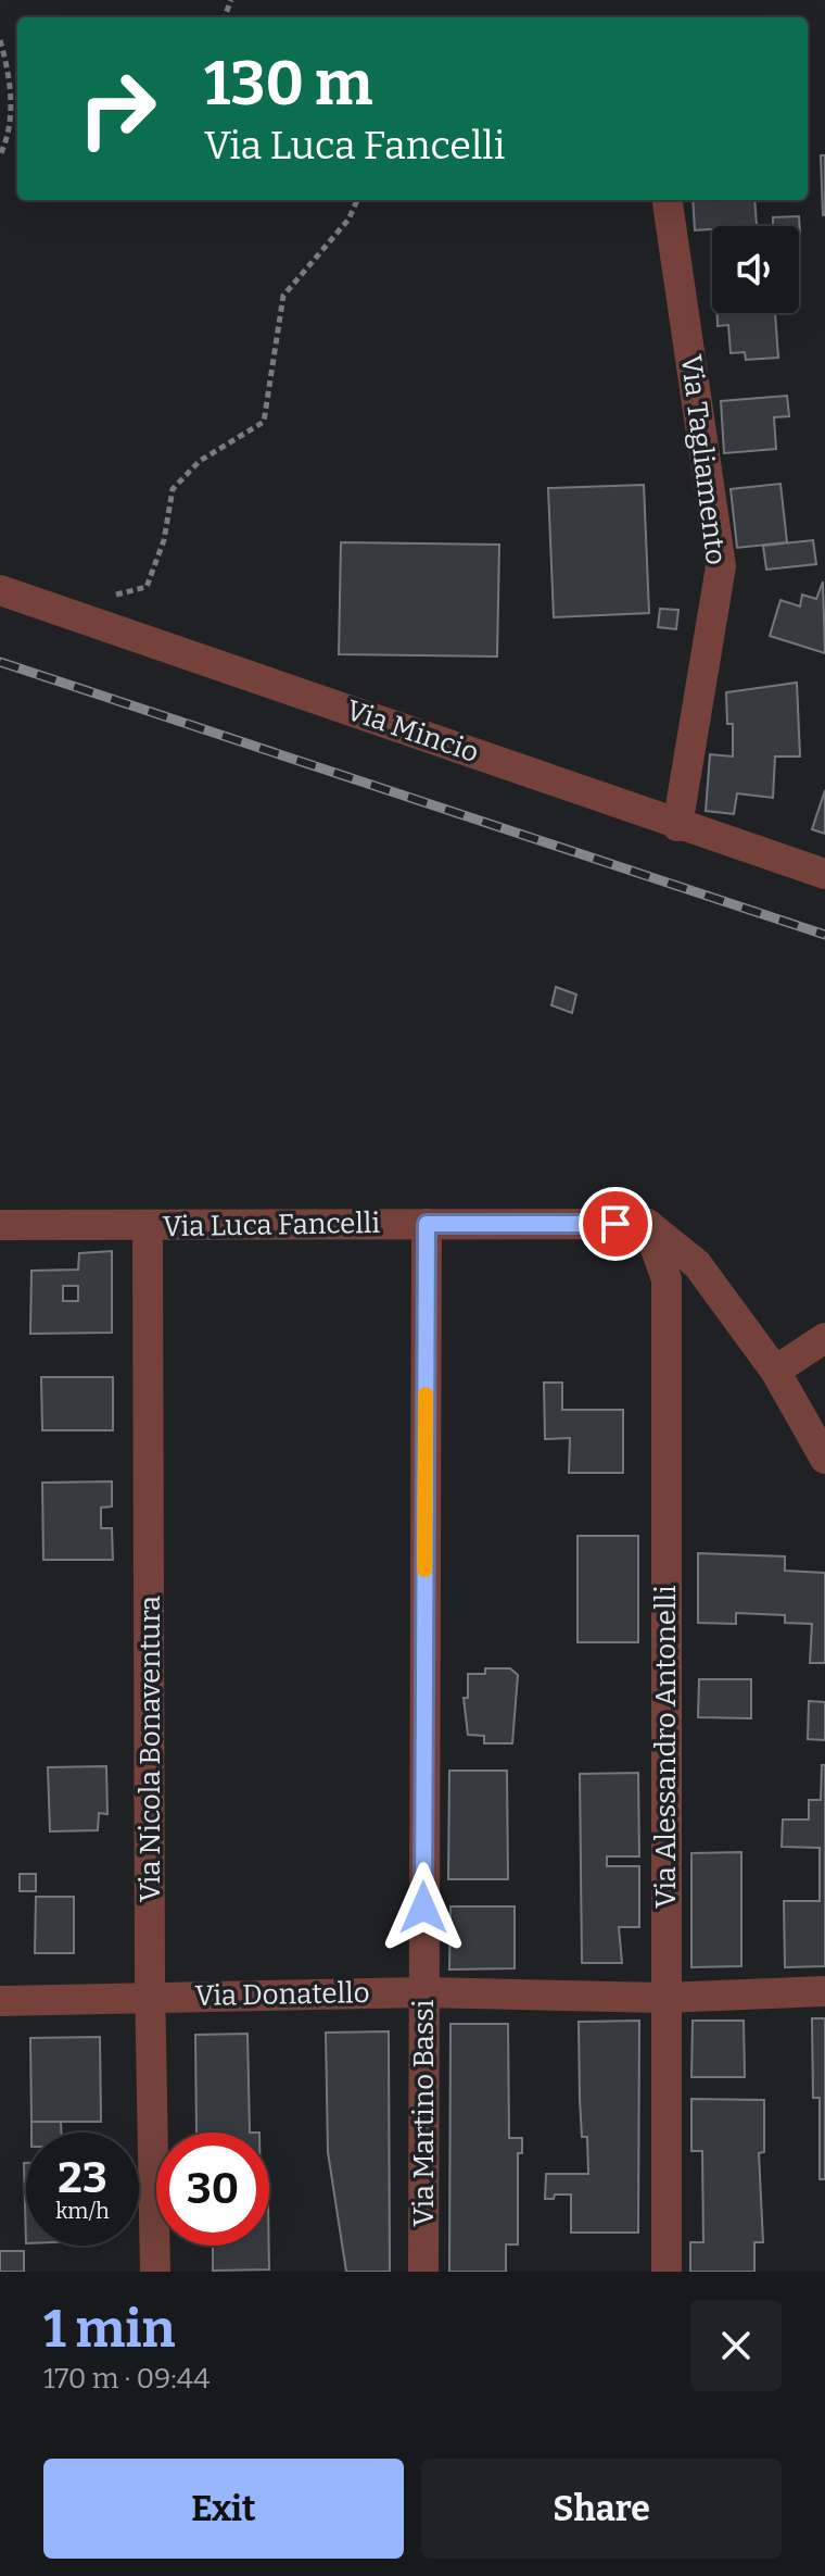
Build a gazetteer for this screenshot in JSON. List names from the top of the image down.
{
  "streets": {
    "street": [
      "Via Tagliamento",
      "Via Mincio",
      "Via Luca Fancelli",
      "Via Alessandro Antonelli",
      "Via Nicola Bonaventura",
      "Via Donatello",
      "Via Martino Bassi"
    ]
  },
  "crossings": [
    ["Via Tagliamento", "Via Mincio"],
    ["Via Luca Fancelli", "Via Alessandro Antonelli"],
    ["Via Luca Fancelli", "Via Nicola Bonaventura"],
    ["Via Luca Fancelli", "Via Martino Bassi"],
    ["Via Alessandro Antonelli", "Via Donatello"],
    ["Via Nicola Bonaventura", "Via Donatello"],
    ["Via Donatello", "Via Martino Bassi"]
  ],
  "page": {
    "turn": ["130 m", "Via Luca Fancelli"],
    "speed": "23 km/h",
    "limit": "30",
    "heading": ["1 min", "170 m · 09:44"],
    "buttons": ["Exit", "Share"]
  }
}
